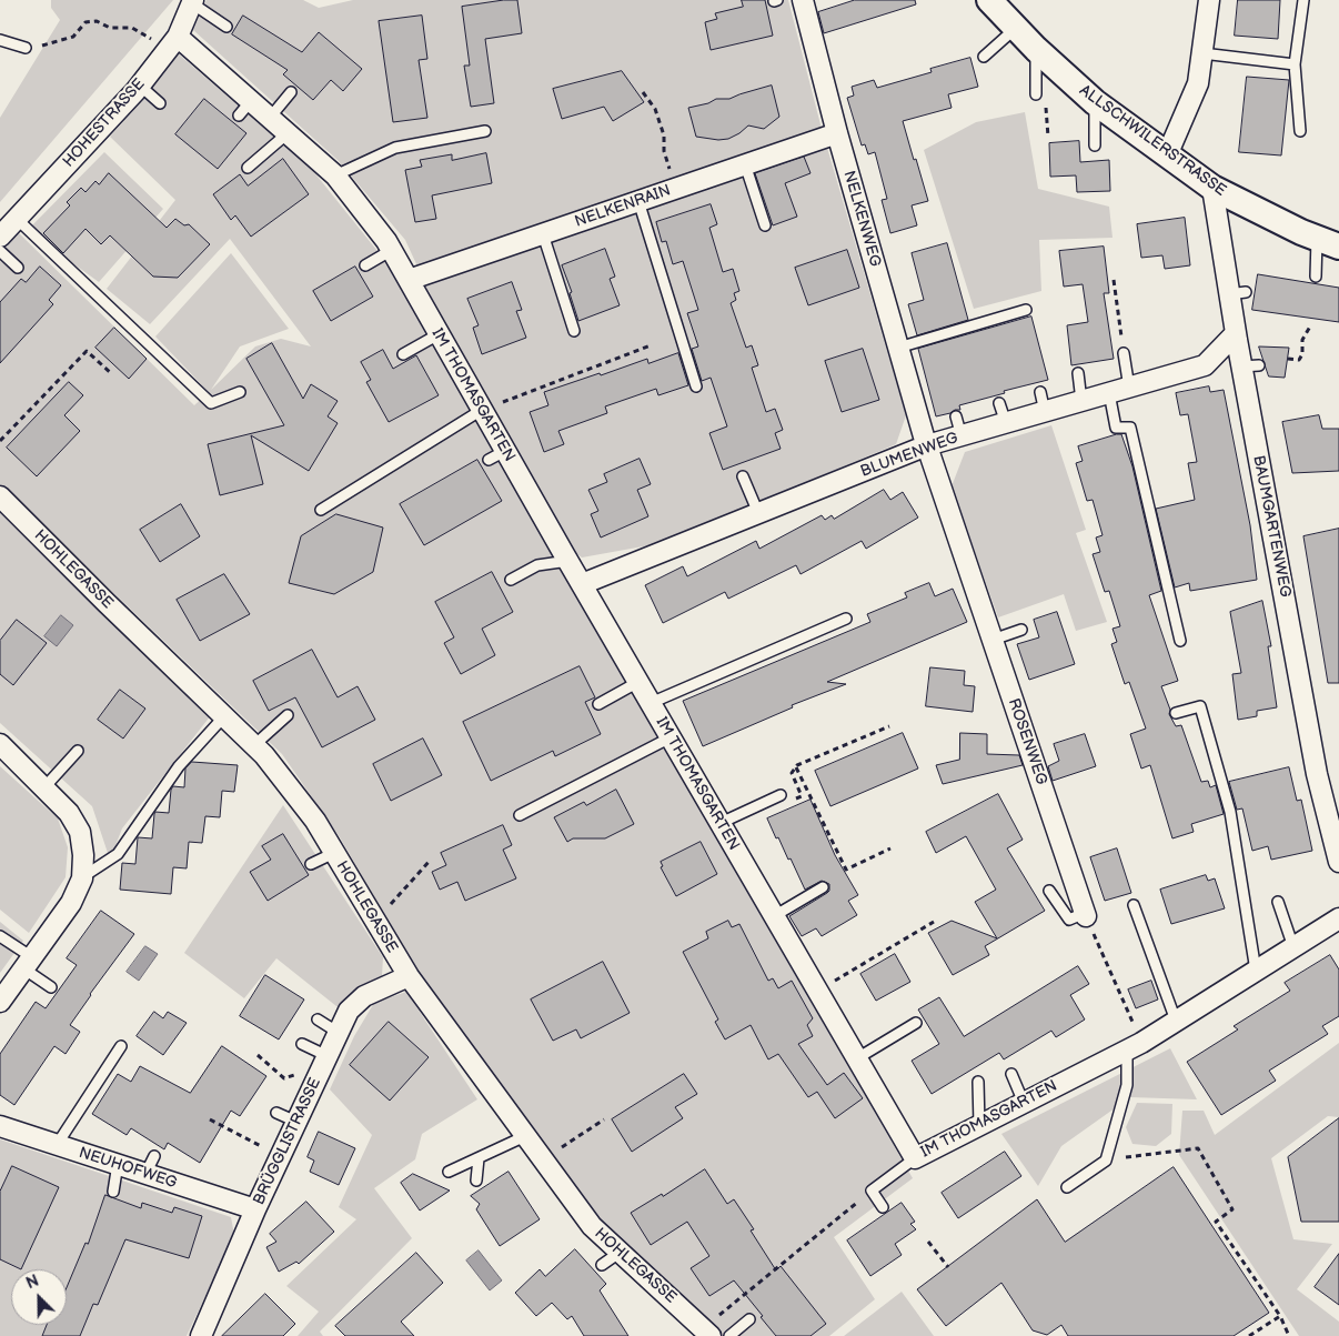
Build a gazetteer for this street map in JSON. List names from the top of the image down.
{
  "streets": {
    "street": [
      "HOHESTRASSE",
      "ALLSCHWILERSTRASSE",
      "NELKENRAIN",
      "NELKENWEG",
      "IM THOMASGARTEN",
      "BLUMENWEG",
      "BAUMGARTENWEG",
      "HOHLEGASSE",
      "ROSENWEG",
      "BRÜGGLISTRASSE",
      "NEUHOFWEG"
    ]
  },
  "crossings": [
    ["HOHESTRASSE", "IM THOMASGARTEN"],
    ["ALLSCHWILERSTRASSE", "BAUMGARTENWEG"],
    ["NELKENRAIN", "NELKENWEG"],
    ["NELKENRAIN", "IM THOMASGARTEN"],
    ["NELKENWEG", "BLUMENWEG"],
    ["NELKENWEG", "ROSENWEG"],
    ["IM THOMASGARTEN", "BLUMENWEG"],
    ["BLUMENWEG", "BAUMGARTENWEG"],
    ["BLUMENWEG", "ROSENWEG"],
    ["HOHLEGASSE", "BRÜGGLISTRASSE"],
    ["BRÜGGLISTRASSE", "NEUHOFWEG"]
  ],
  "north": "top left"
}
